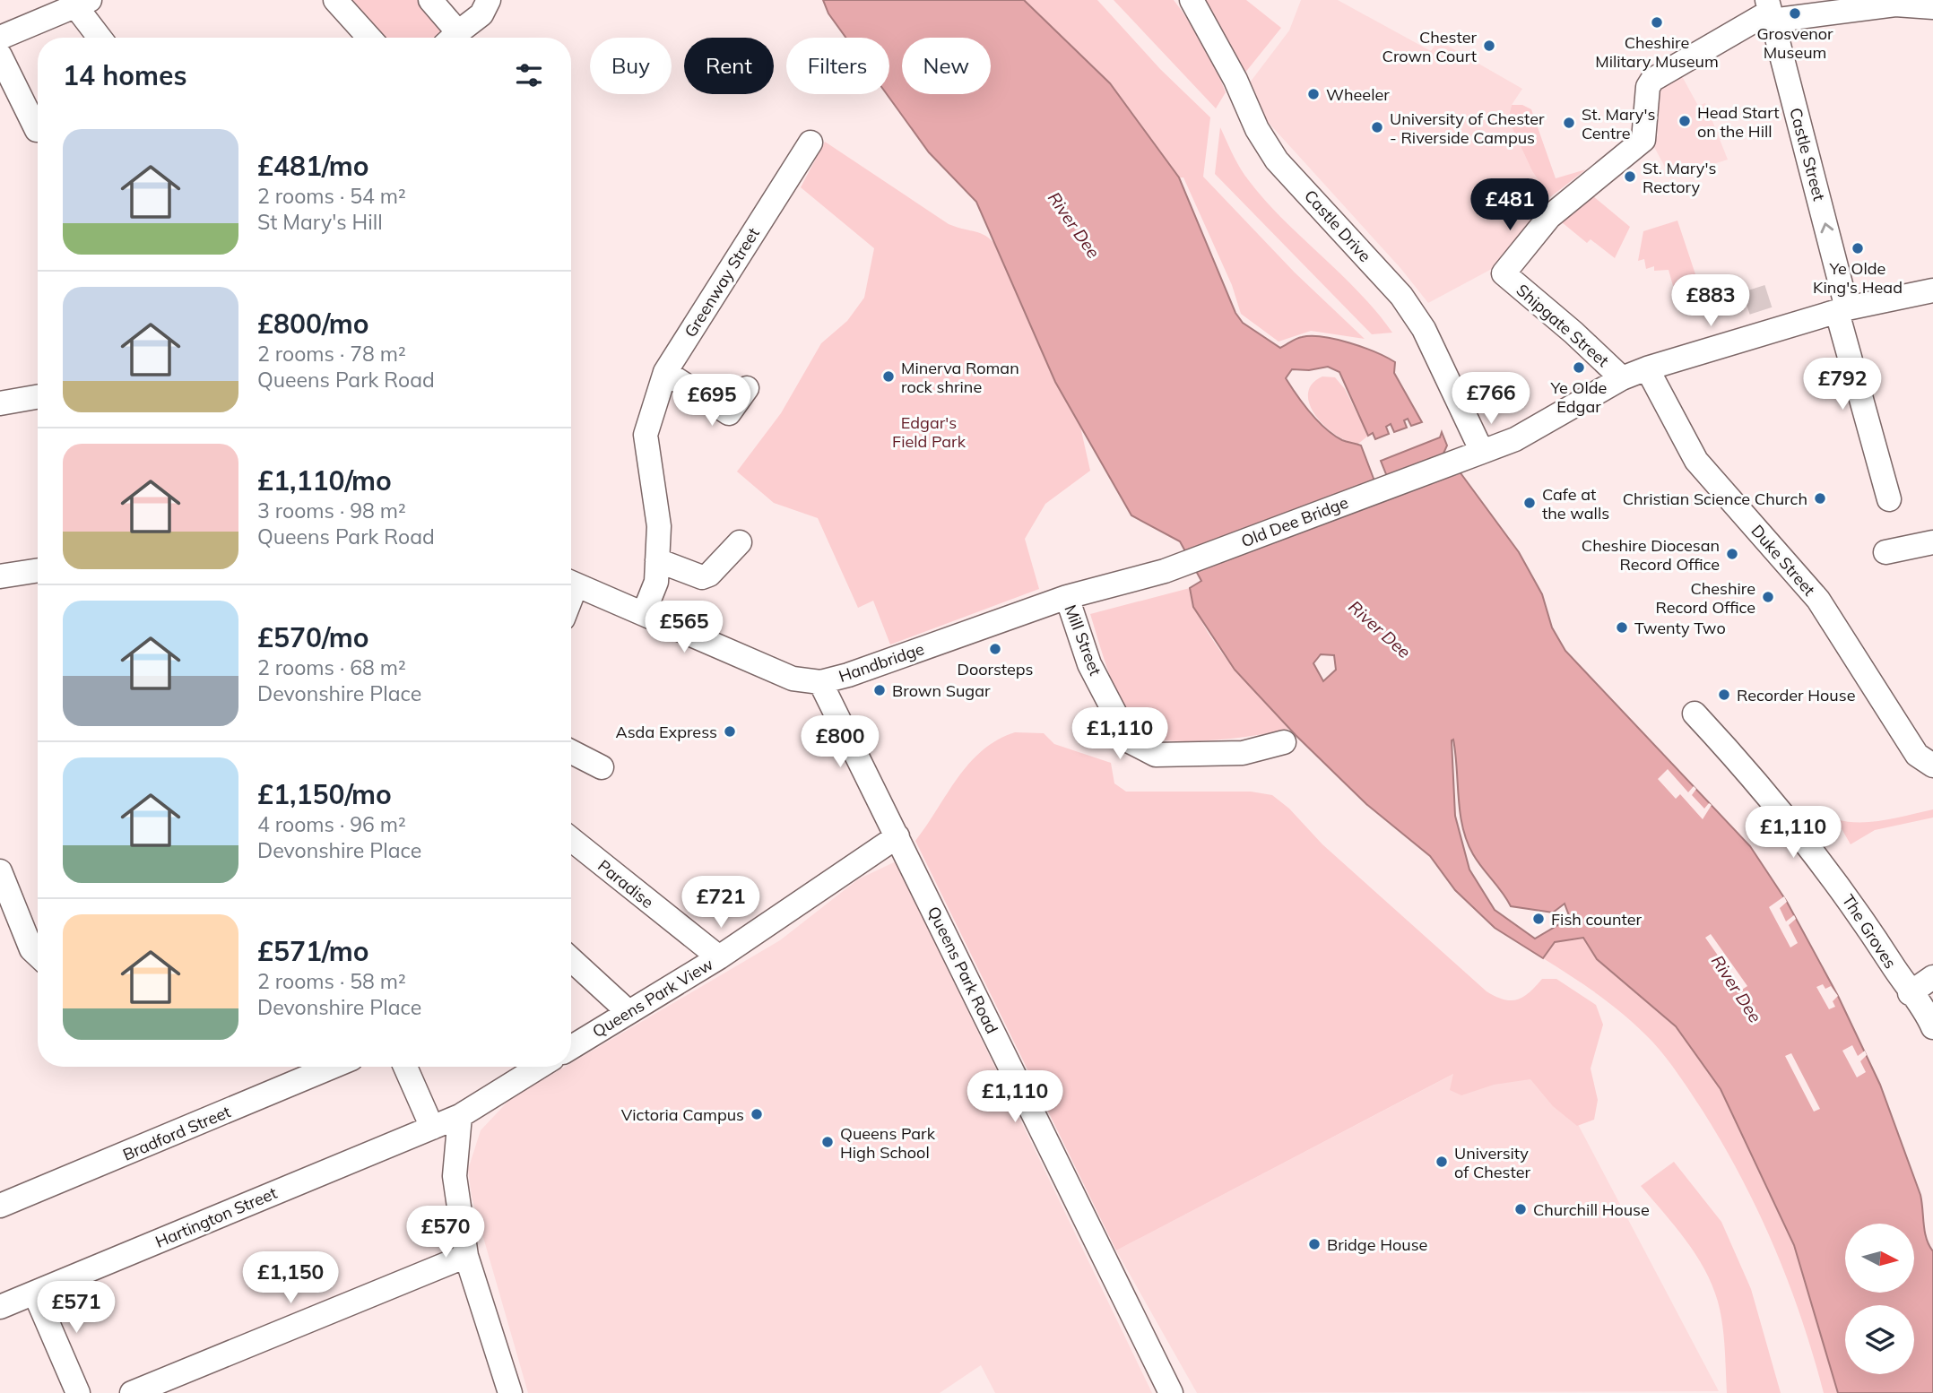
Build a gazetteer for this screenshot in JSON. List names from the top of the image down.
{
  "streets": {
    "street": [
      "Castle Street",
      "Castle Drive",
      "Greenway Street",
      "Shipgate Street",
      "Old Dee Bridge",
      "Duke Street",
      "Mill Street",
      "Handbridge",
      "Paradise",
      "The Groves",
      "Queens Park Road",
      "Queens Park View",
      "Bradford Street",
      "Hartington Street"
    ]
  },
  "crossings": [
    ["Castle Street", "Shipgate Street"],
    ["Castle Drive", "Old Dee Bridge"],
    ["Greenway Street", "Handbridge"],
    ["Old Dee Bridge", "Handbridge"],
    ["Mill Street", "Handbridge"],
    ["Handbridge", "Queens Park Road"],
    ["Paradise", "Queens Park View"],
    ["Queens Park Road", "Queens Park View"]
  ],
  "one_way": ["Castle Street"],
  "water": ["River Dee"],
  "parks": ["Edgar's Field Park"],
  "places": [
    "Grosvenor Museum",
    "Cheshire Military Museum",
    "Chester Crown Court",
    "Wheeler",
    "Head Start on the Hill",
    "St. Mary's Centre",
    "University of Chester - Riverside Campus",
    "St. Mary's Rectory",
    "Ye Olde King's Head",
    "Ye Olde Edgar",
    "Minerva Roman rock shrine",
    "Christian Science Church",
    "Cafe at the walls",
    "Cheshire Diocesan Record Office",
    "Cheshire Record Office",
    "Twenty Two",
    "Doorsteps",
    "Brown Sugar",
    "Recorder House",
    "Asda Express",
    "Fish counter",
    "Victoria Campus",
    "Queens Park High School",
    "University of Chester",
    "Churchill House",
    "Bridge House"
  ],
  "north": "right",
  "page": {
    "chip": [
      "Buy",
      "Rent",
      "Filters",
      "New"
    ],
    "heading": "14 homes",
    "list": [
      {
        "name": "£481/mo",
        "note": "2 rooms · 54 m² · St Mary's Hill"
      },
      {
        "name": "£800/mo",
        "note": "2 rooms · 78 m² · Queens Park Road"
      },
      {
        "name": "£1,110/mo",
        "note": "3 rooms · 98 m² · Queens Park Road"
      },
      {
        "name": "£570/mo",
        "note": "2 rooms · 68 m² · Devonshire Place"
      },
      {
        "name": "£1,150/mo",
        "note": "4 rooms · 96 m² · Devonshire Place"
      },
      {
        "name": "£571/mo",
        "note": "2 rooms · 58 m² · Devonshire Place"
      }
    ],
    "price": [
      "£481",
      "£883",
      "£792",
      "£766",
      "£695",
      "£565",
      "£1,110",
      "£800",
      "£1,110",
      "£721",
      "£1,110",
      "£570",
      "£1,150",
      "£571"
    ]
  }
}
